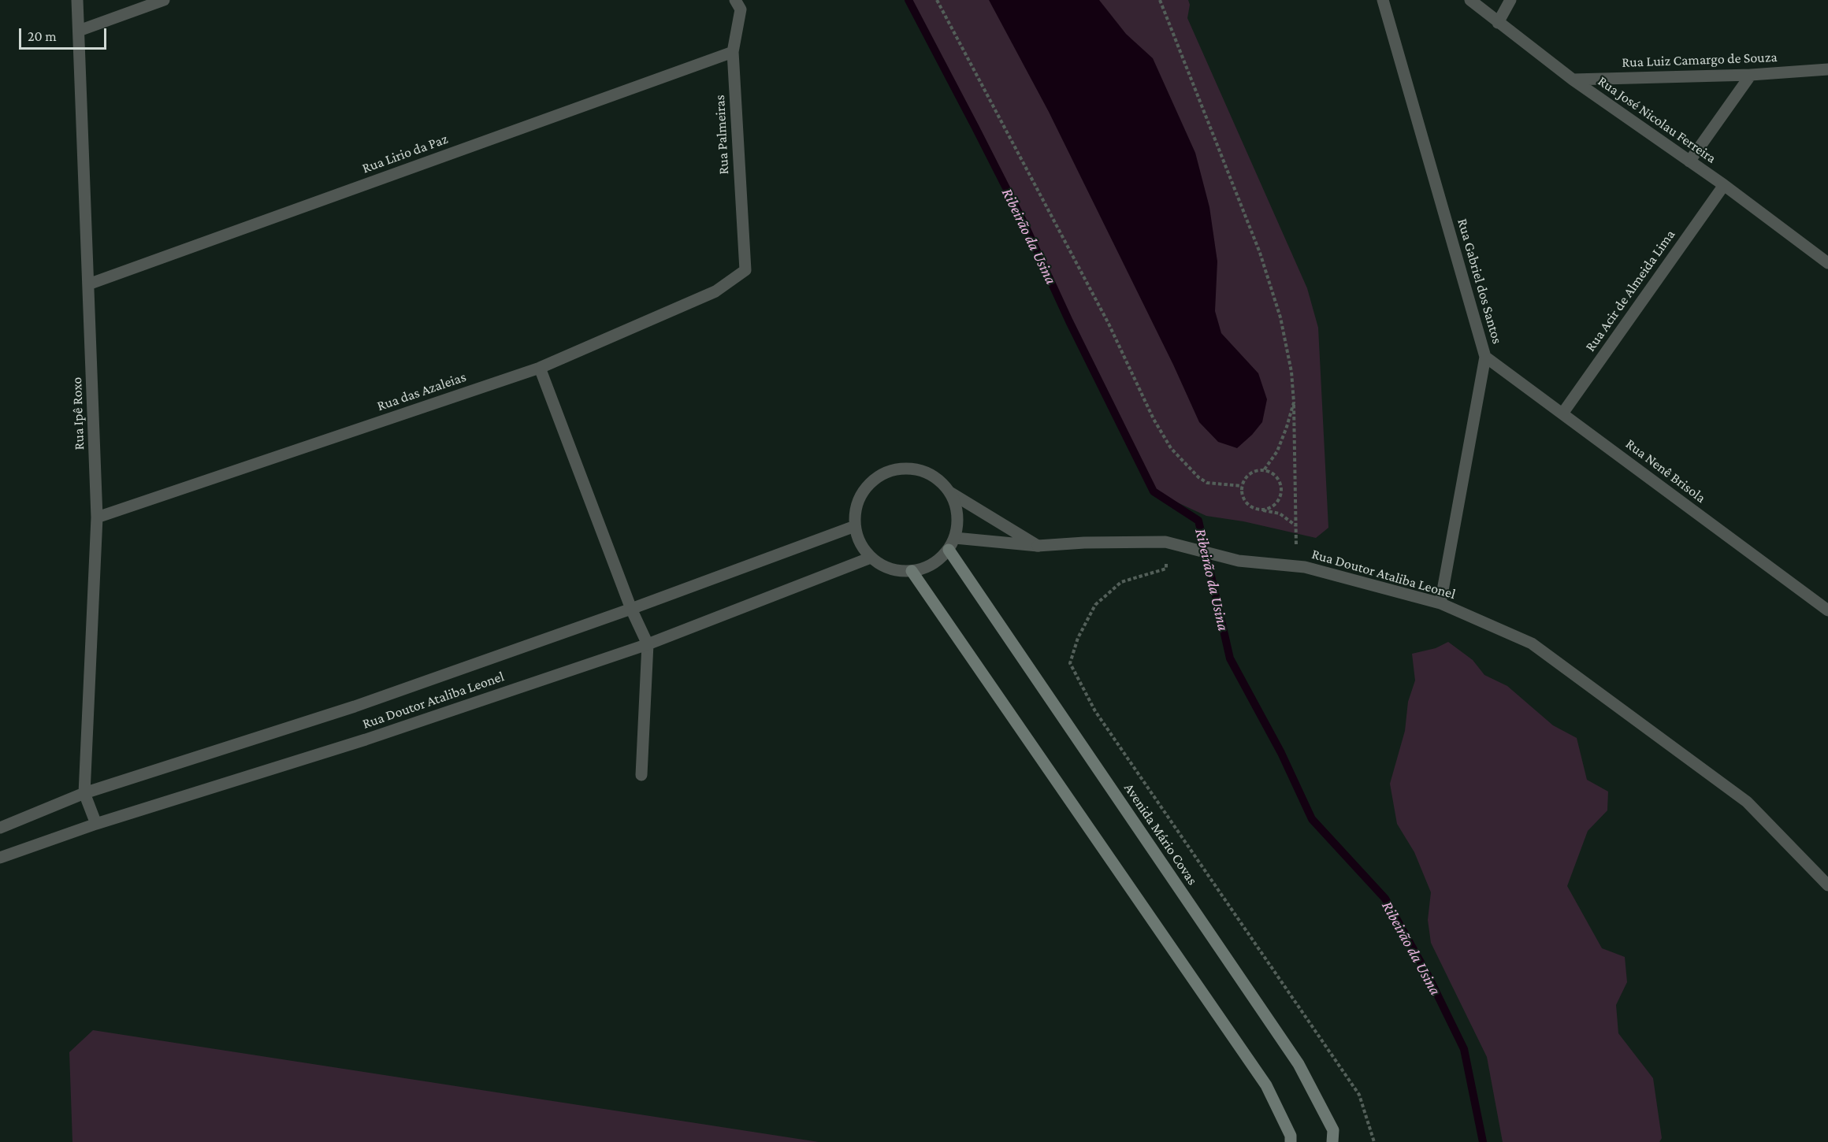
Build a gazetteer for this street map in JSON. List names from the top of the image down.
{
  "streets": {
    "street": [
      "Rua Luiz Camargo de Souza",
      "Rua José Nicolau Ferreira",
      "Rua Palmeiras",
      "Rua Lirio da Paz",
      "Rua Gabriel dos Santos",
      "Rua Acir de Almeida Lima",
      "Rua das Azaleias",
      "Rua Ipê Roxo",
      "Rua Nenê Brisola",
      "Rua Doutor Ataliba Leonel",
      "Avenida Mário Covas"
    ]
  },
  "crossings": [
    ["Rua Luiz Camargo de Souza", "Rua José Nicolau Ferreira"],
    ["Rua José Nicolau Ferreira", "Rua Acir de Almeida Lima"],
    ["Rua Palmeiras", "Rua Lirio da Paz"],
    ["Rua Palmeiras", "Rua das Azaleias"],
    ["Rua Lirio da Paz", "Rua Ipê Roxo"],
    ["Rua Gabriel dos Santos", "Rua Nenê Brisola"],
    ["Rua Gabriel dos Santos", "Rua Doutor Ataliba Leonel"],
    ["Rua Acir de Almeida Lima", "Rua Nenê Brisola"],
    ["Rua das Azaleias", "Rua Ipê Roxo"],
    ["Rua Ipê Roxo", "Rua Doutor Ataliba Leonel"],
    ["Rua Doutor Ataliba Leonel", "Avenida Mário Covas"]
  ],
  "water": ["Ribeirão da Usina"],
  "scale_bar": "20 m"
}
